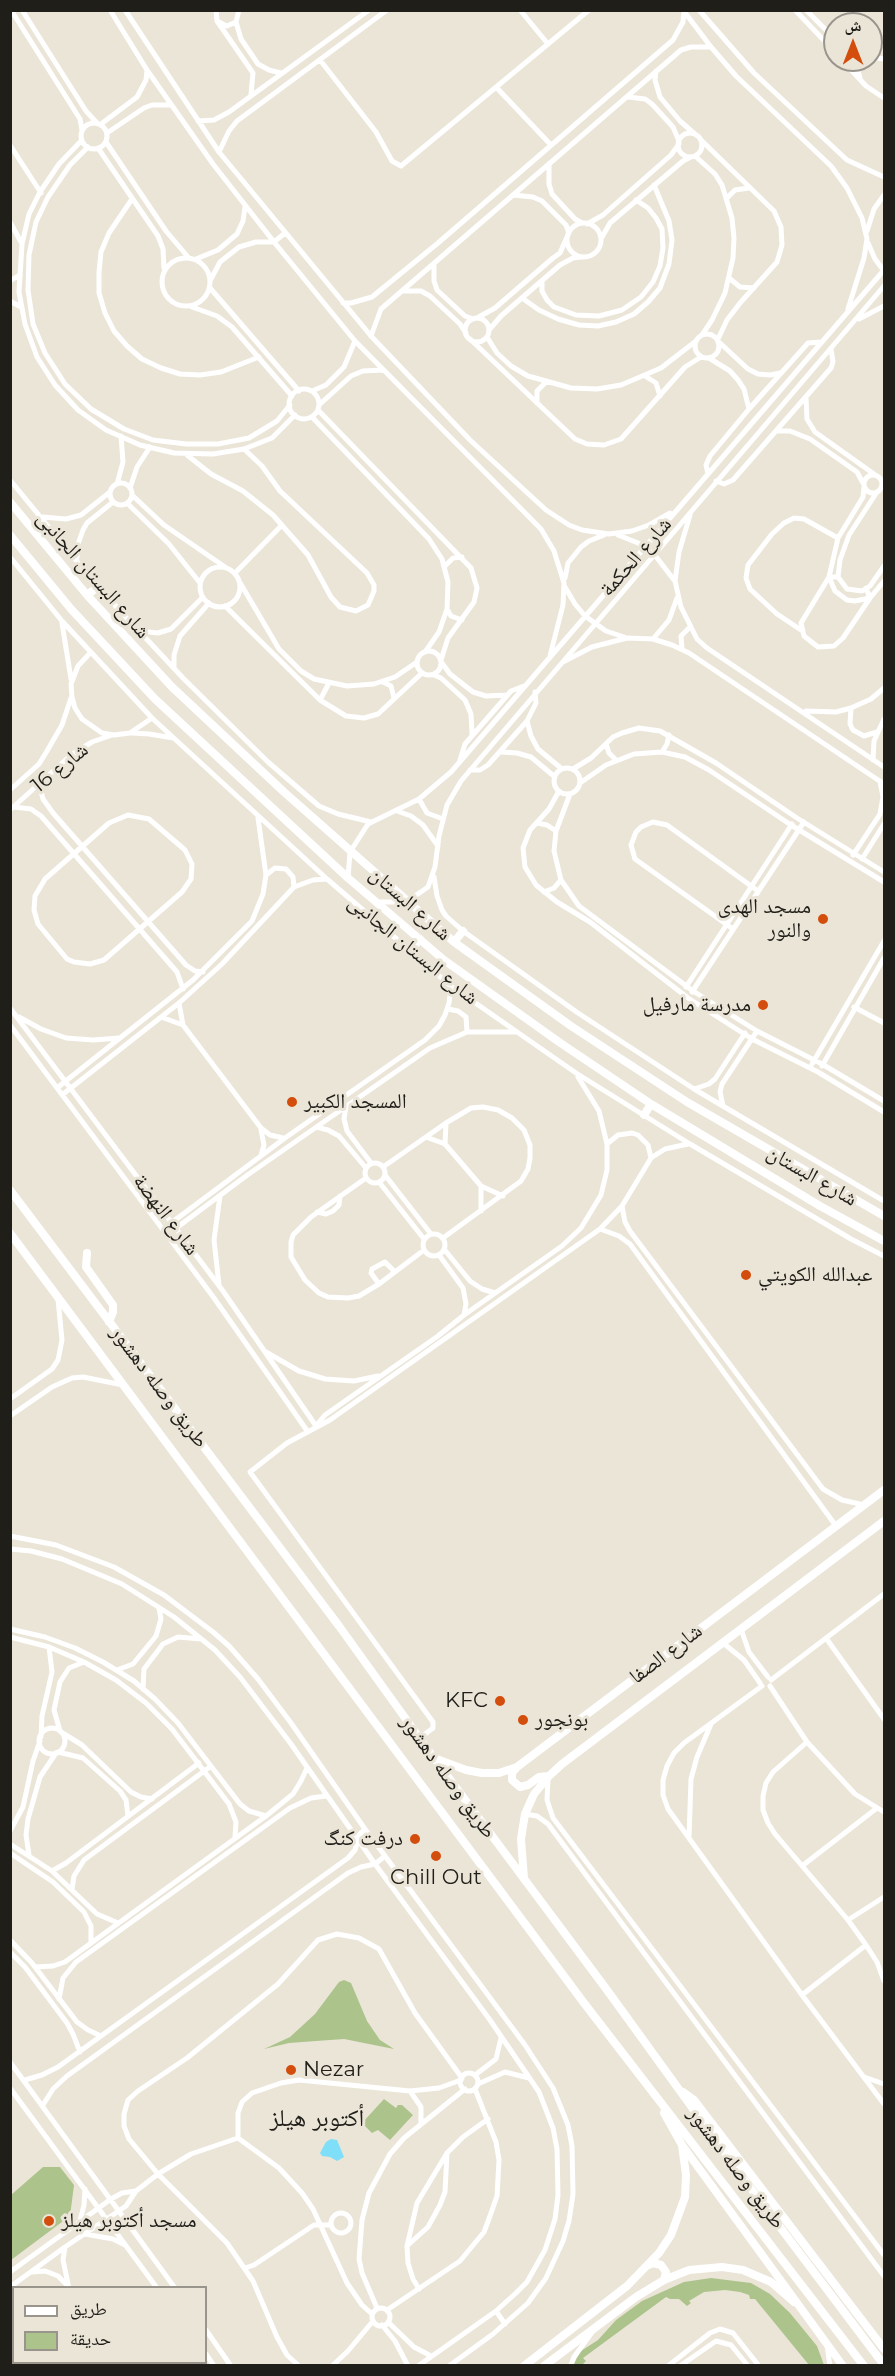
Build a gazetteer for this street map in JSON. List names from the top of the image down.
{
  "streets": {
    "main road": ["طريق وصله دهشور"],
    "street": [
      "شارع الحكمة",
      "شارع البستان الجانبى",
      "شارع 16",
      "شارع البستان",
      "شارع النهضة",
      "شارع الصفا"
    ]
  },
  "crossings": [
    ["شارع الحكمة", "شارع البستان الجانبى"],
    ["شارع الحكمة", "شارع البستان"],
    ["شارع البستان الجانبى", "شارع 16"],
    ["شارع البستان الجانبى", "شارع البستان"],
    ["طريق وصله دهشور", "شارع الصفا"]
  ],
  "districts": ["أكتوبر هيلز"],
  "places": [
    "مسجد الهدى والنور",
    "مدرسة مارفيل",
    "المسجد الكبير",
    "عبدالله الكويتي",
    "KFC",
    "بونجور",
    "درفت كنگ",
    "Chill Out",
    "Nezar",
    "مسجد أكتوبر هيلز"
  ],
  "legend": ["طريق", "حديقة"],
  "north": "top"
}
